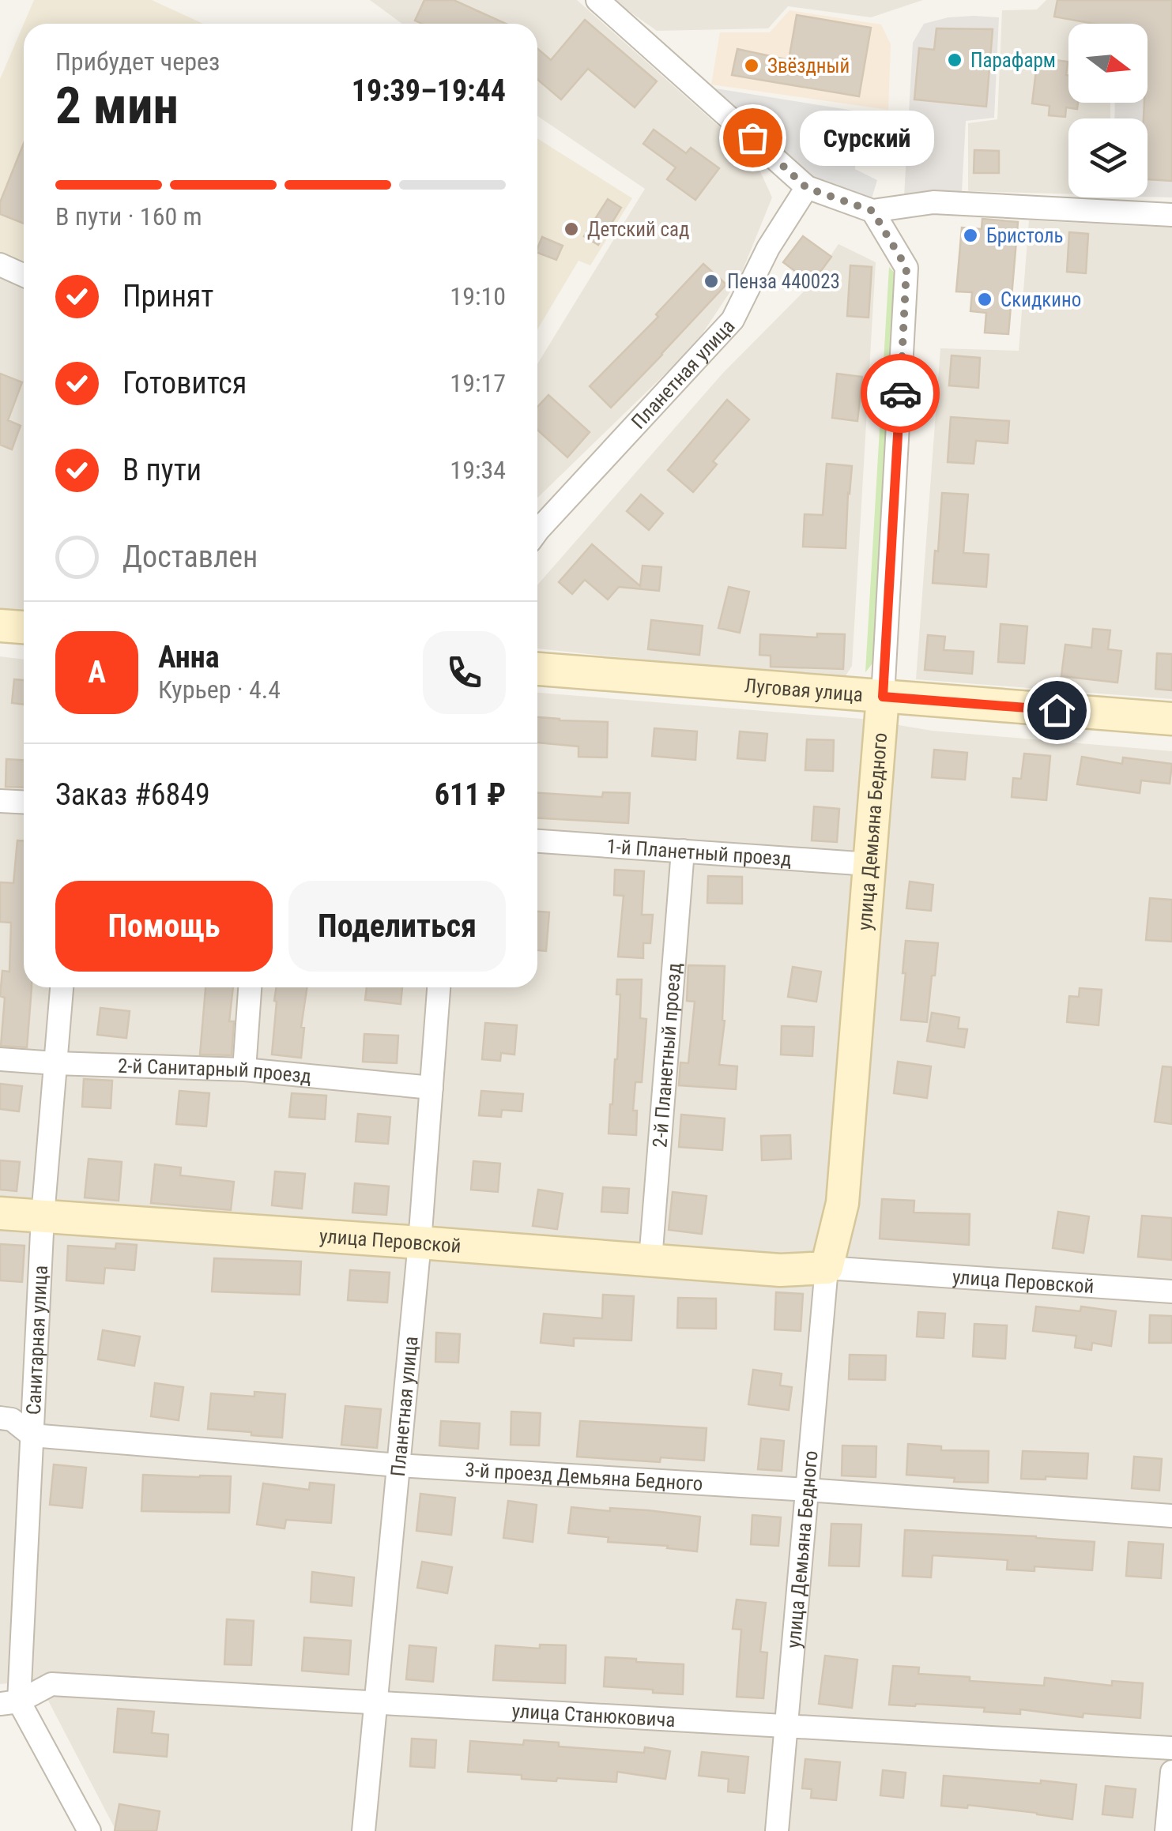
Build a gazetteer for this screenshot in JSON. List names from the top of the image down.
{
  "streets": {
    "main road": ["Луговая улица", "улица Демьяна Бедного", "улица Перовской"],
    "street": [
      "Планетная улица",
      "1-й Планетный проезд",
      "2-й Планетный проезд",
      "2-й Санитарный проезд",
      "Санитарная улица",
      "3-й проезд Демьяна Бедного",
      "улица Станюковича"
    ]
  },
  "crossings": [
    ["Планетная улица", "2-й Санитарный проезд"],
    ["Планетная улица", "улица Перовской"],
    ["Планетная улица", "3-й проезд Демьяна Бедного"],
    ["Планетная улица", "улица Станюковича"],
    ["Луговая улица", "улица Демьяна Бедного"],
    ["улица Демьяна Бедного", "1-й Планетный проезд"],
    ["улица Демьяна Бедного", "улица Перовской"],
    ["улица Демьяна Бедного", "3-й проезд Демьяна Бедного"],
    ["улица Демьяна Бедного", "улица Станюковича"],
    ["1-й Планетный проезд", "2-й Планетный проезд"],
    ["2-й Планетный проезд", "улица Перовской"],
    ["2-й Санитарный проезд", "Санитарная улица"],
    ["улица Перовской", "Санитарная улица"],
    ["Санитарная улица", "3-й проезд Демьяна Бедного"],
    ["Санитарная улица", "улица Станюковича"]
  ],
  "places": [
    "Парафарм",
    "Звёздный",
    "Сурский",
    "Детский сад",
    "Бристоль",
    "Пенза 440023",
    "Скидкино"
  ],
  "north": "right",
  "page": {
    "heading": ["2 мин", "Прибудет через", "19:39–19:44"],
    "panel": [
      "Анна",
      "Курьер · 4.4",
      "Заказ #6849",
      "611 ₽"
    ],
    "bubble": "Сурский",
    "bar": "В пути · 160 m",
    "list": [
      ["Принят", "19:10"],
      ["Готовится", "19:17"],
      ["В пути", "19:34"],
      "Доставлен"
    ],
    "round": "А",
    "buttons": ["Помощь", "Поделиться"]
  }
}
